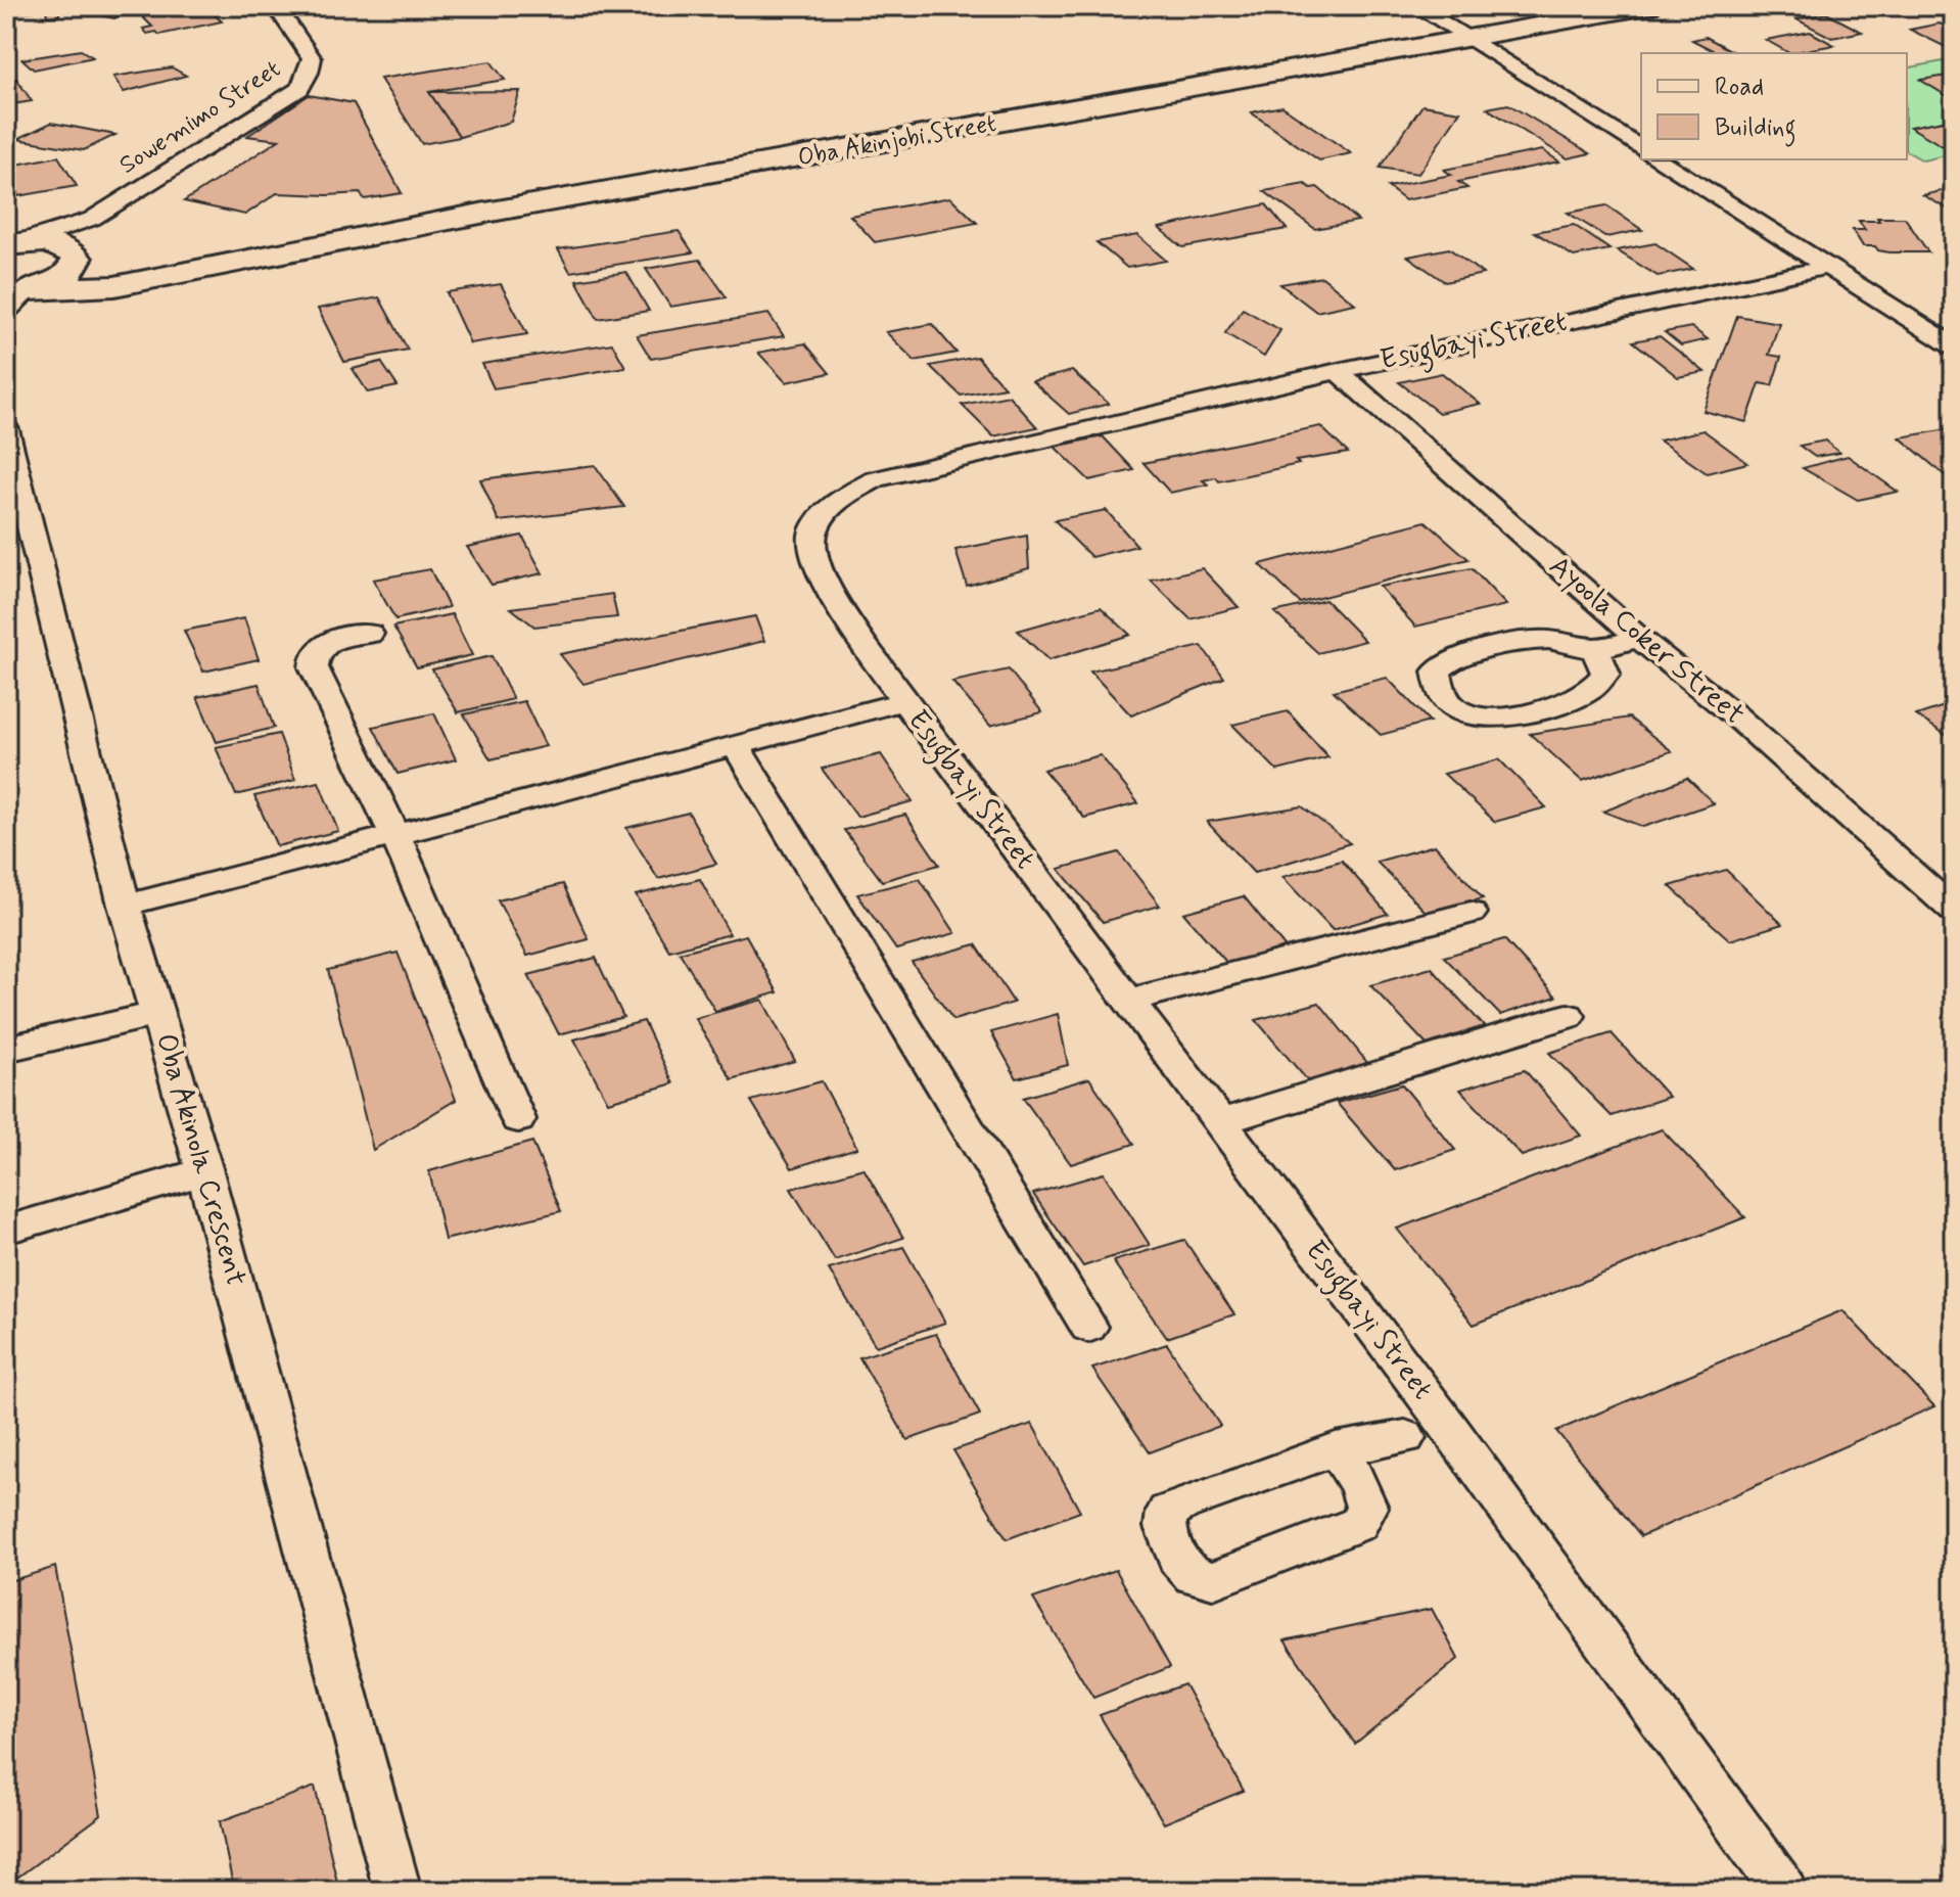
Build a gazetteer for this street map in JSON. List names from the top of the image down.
{
  "streets": {
    "street": [
      "Sowemimo Street",
      "Oba Akinjobi Street",
      "Esugbayi Street",
      "Ayoola Coker Street",
      "Oba Akinola Crescent"
    ]
  },
  "crossings": [
    ["Sowemimo Street", "Oba Akinjobi Street"],
    ["Esugbayi Street", "Ayoola Coker Street"]
  ],
  "legend": ["Road", "Building"]
}
